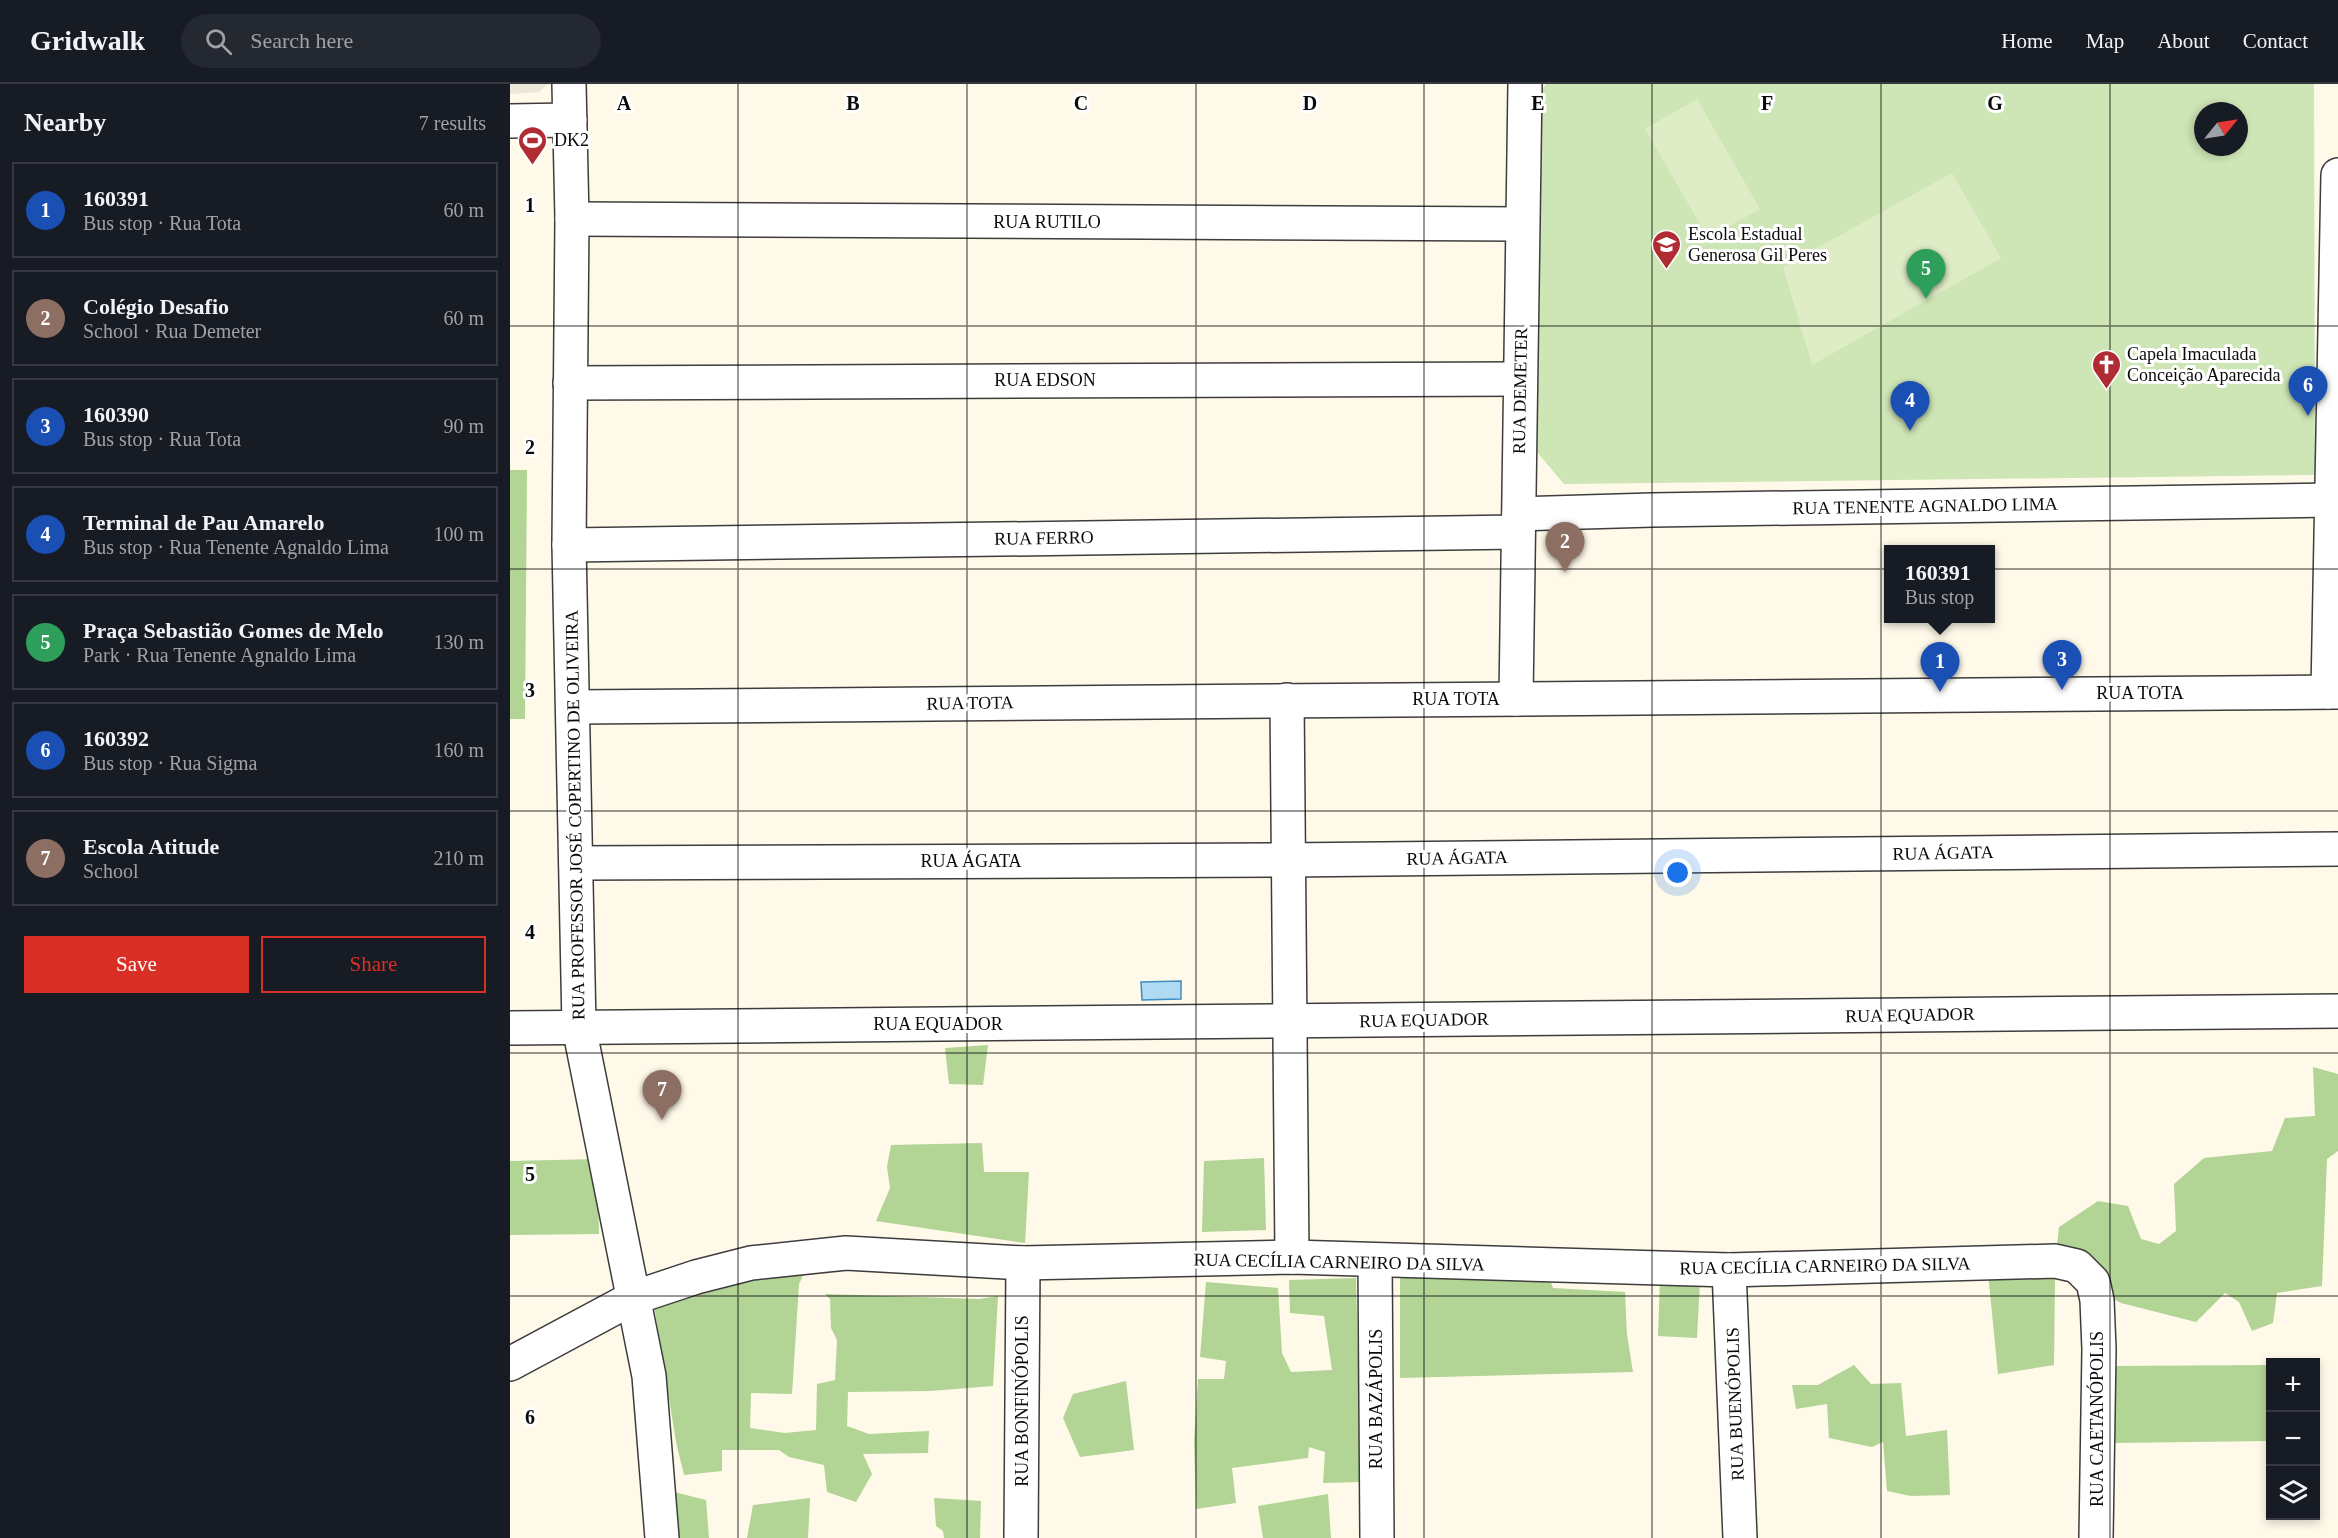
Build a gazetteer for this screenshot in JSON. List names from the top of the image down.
{
  "streets": {
    "street": [
      "RUA RUTILO",
      "RUA EDSON",
      "RUA DEMETER",
      "RUA TENENTE AGNALDO LIMA",
      "RUA FERRO",
      "RUA TOTA",
      "RUA PROFESSOR JOSÉ COPERTINO DE OLIVEIRA",
      "RUA ÁGATA",
      "RUA EQUADOR",
      "RUA CECÍLIA CARNEIRO DA SILVA",
      "RUA BAZÁPOLIS",
      "RUA BONFINÓPOLIS",
      "RUA BUENÓPOLIS",
      "RUA CAETANÓPOLIS"
    ]
  },
  "crossings": [
    ["RUA RUTILO", "RUA DEMETER"],
    ["RUA RUTILO", "RUA PROFESSOR JOSÉ COPERTINO DE OLIVEIRA"],
    ["RUA EDSON", "RUA DEMETER"],
    ["RUA EDSON", "RUA PROFESSOR JOSÉ COPERTINO DE OLIVEIRA"],
    ["RUA DEMETER", "RUA TENENTE AGNALDO LIMA"],
    ["RUA DEMETER", "RUA FERRO"],
    ["RUA DEMETER", "RUA TOTA"],
    ["RUA TENENTE AGNALDO LIMA", "RUA FERRO"],
    ["RUA FERRO", "RUA PROFESSOR JOSÉ COPERTINO DE OLIVEIRA"],
    ["RUA TOTA", "RUA PROFESSOR JOSÉ COPERTINO DE OLIVEIRA"],
    ["RUA PROFESSOR JOSÉ COPERTINO DE OLIVEIRA", "RUA ÁGATA"],
    ["RUA PROFESSOR JOSÉ COPERTINO DE OLIVEIRA", "RUA EQUADOR"],
    ["RUA PROFESSOR JOSÉ COPERTINO DE OLIVEIRA", "RUA CECÍLIA CARNEIRO DA SILVA"],
    ["RUA CECÍLIA CARNEIRO DA SILVA", "RUA BAZÁPOLIS"],
    ["RUA CECÍLIA CARNEIRO DA SILVA", "RUA BONFINÓPOLIS"],
    ["RUA CECÍLIA CARNEIRO DA SILVA", "RUA BUENÓPOLIS"],
    ["RUA CECÍLIA CARNEIRO DA SILVA", "RUA CAETANÓPOLIS"]
  ],
  "places": {
    "sports": ["DK2"],
    "school or university": ["Escola Estadual Generosa Gil Peres"],
    "church": ["Capela Imaculada Conceição Aparecida"]
  },
  "north": "top right",
  "page": {
    "header": "Gridwalk",
    "search": "Search here",
    "nav": [
      "Home",
      "Map",
      "About",
      "Contact"
    ],
    "heading": ["Nearby", "7 results"],
    "list": [
      {
        "mark": "1",
        "name": "160391",
        "note": "Bus stop · Rua Tota",
        "value": "60 m"
      },
      {
        "mark": "2",
        "name": "Colégio Desafio",
        "note": "School · Rua Demeter",
        "value": "60 m"
      },
      {
        "mark": "3",
        "name": "160390",
        "note": "Bus stop · Rua Tota",
        "value": "90 m"
      },
      {
        "mark": "4",
        "name": "Terminal de Pau Amarelo",
        "note": "Bus stop · Rua Tenente Agnaldo Lima",
        "value": "100 m"
      },
      {
        "mark": "5",
        "name": "Praça Sebastião Gomes de Melo",
        "note": "Park · Rua Tenente Agnaldo Lima",
        "value": "130 m"
      },
      {
        "mark": "6",
        "name": "160392",
        "note": "Bus stop · Rua Sigma",
        "value": "160 m"
      },
      {
        "mark": "7",
        "name": "Escola Atitude",
        "note": "School",
        "value": "210 m"
      }
    ],
    "pins": [
      "5",
      "6",
      "4",
      "2",
      "3",
      "1",
      "7"
    ],
    "popup": ["160391", "Bus stop"],
    "buttons": ["Save", "Share"],
    "map_buttons": ["+", "−"]
  },
  "grid": {
    "columns": [
      "A",
      "B",
      "C",
      "D",
      "E",
      "F",
      "G"
    ],
    "rows": [
      "1",
      "2",
      "3",
      "4",
      "5",
      "6"
    ]
  }
}
